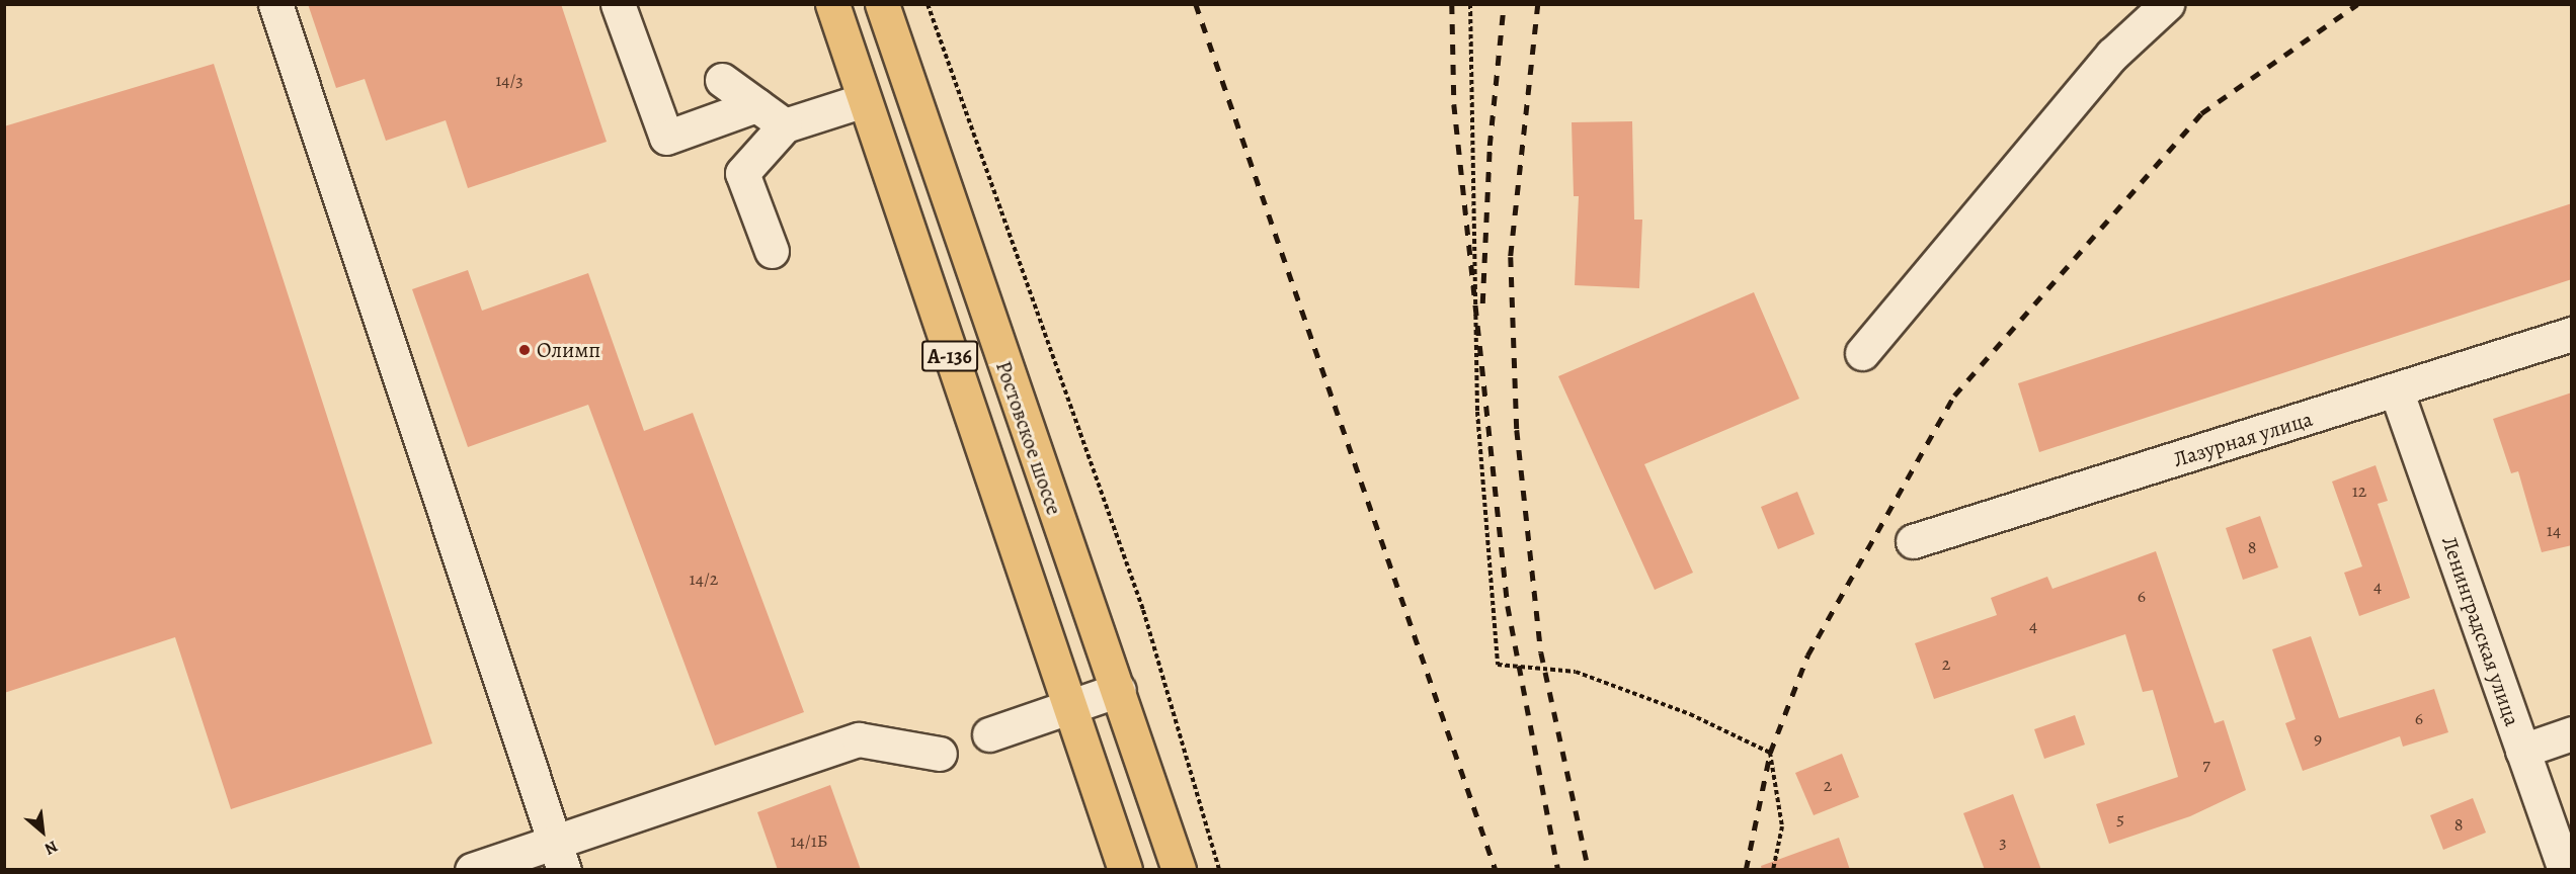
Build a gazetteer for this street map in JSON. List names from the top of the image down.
{
  "streets": {
    "main road": ["А-136", "Ростовское шоссе"],
    "street": ["Лазурная улица", "Ленинградская улица"]
  },
  "crossings": [
    ["Лазурная улица", "Ленинградская улица"]
  ],
  "places": ["Олимп"],
  "house_numbers": [
    "14/3",
    "12",
    "14",
    "8",
    "14/2",
    "4",
    "6",
    "4",
    "2",
    "6",
    "9",
    "7",
    "2",
    "5",
    "8",
    "14/1Б",
    "3"
  ],
  "north": "bottom right"
}
